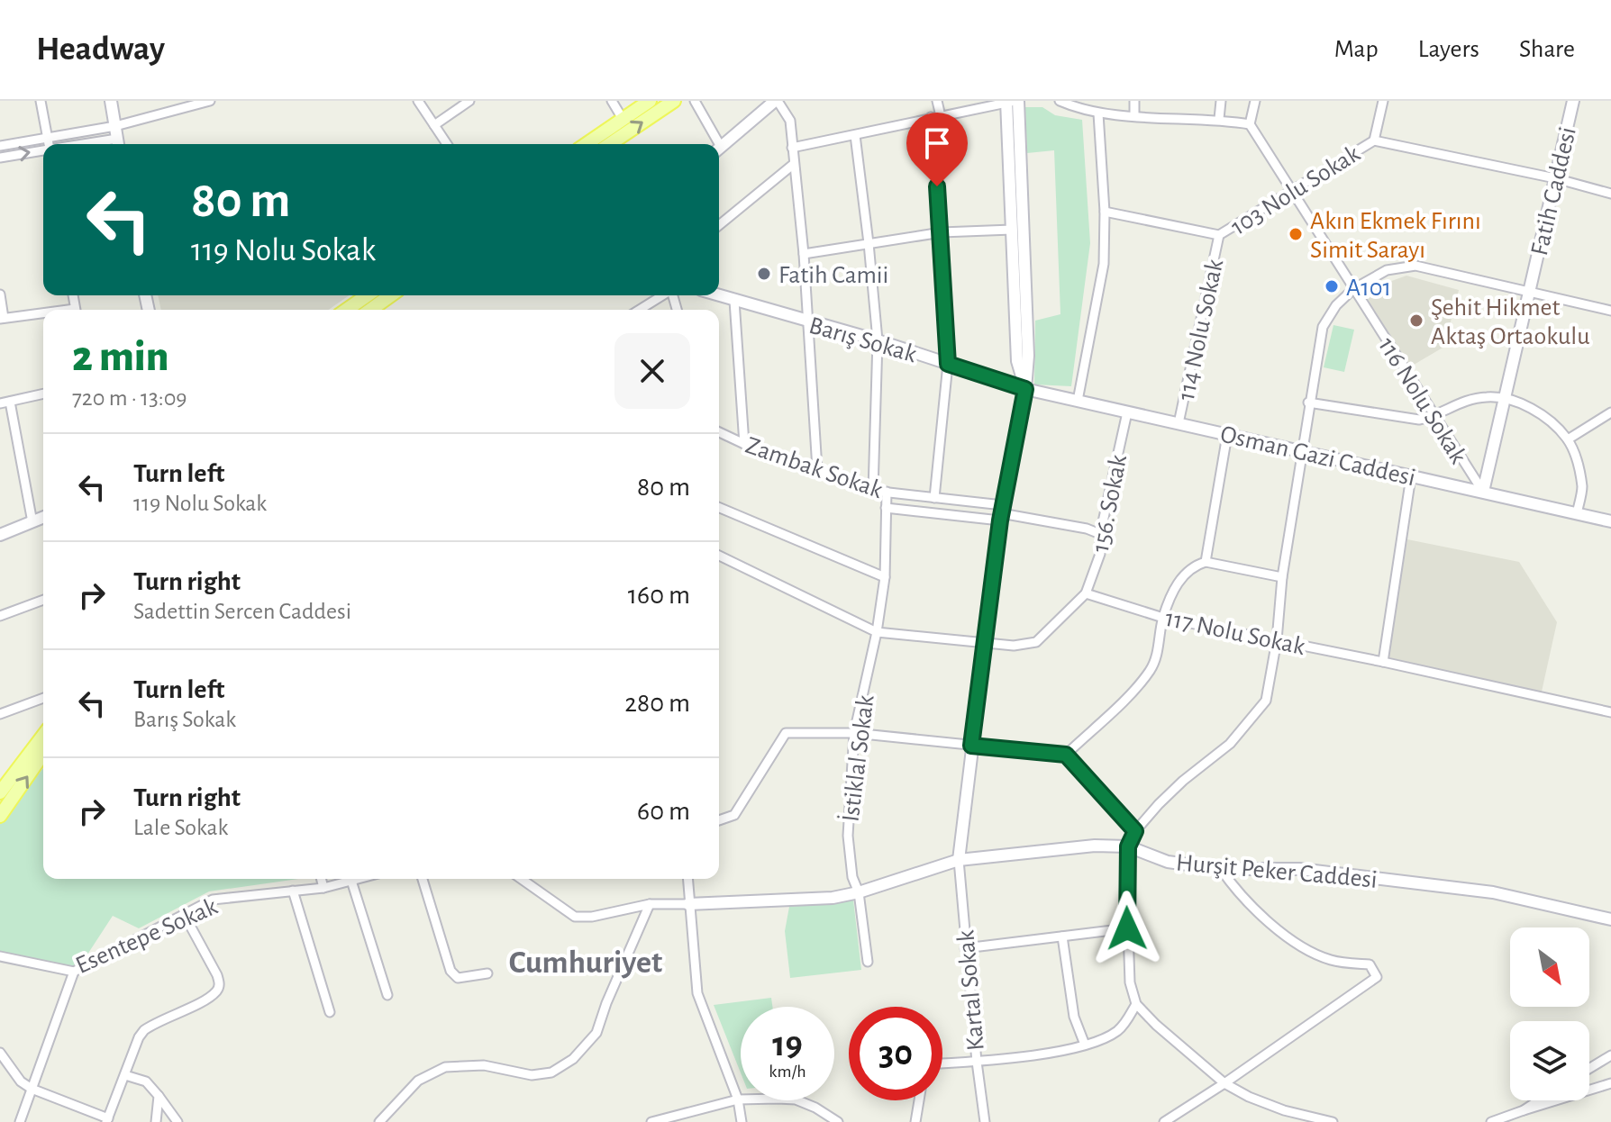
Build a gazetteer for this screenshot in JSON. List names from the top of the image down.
{
  "streets": {
    "street": [
      "103 Nolu Sokak",
      "Fatih Caddesi",
      "114 Nolu Sokak",
      "Barış Sokak",
      "116 Nolu Sokak",
      "Osman Gazi Caddesi",
      "Zambak Sokak",
      "156. Sokak",
      "117 Nolu Sokak",
      "İstiklal Sokak",
      "Hurşit Peker Caddesi",
      "Esentepe Sokak",
      "Kartal Sokak"
    ]
  },
  "crossings": [
    ["103 Nolu Sokak", "Fatih Caddesi"],
    ["103 Nolu Sokak", "114 Nolu Sokak"],
    ["103 Nolu Sokak", "116 Nolu Sokak"],
    ["Fatih Caddesi", "116 Nolu Sokak"],
    ["Fatih Caddesi", "Osman Gazi Caddesi"],
    ["114 Nolu Sokak", "Osman Gazi Caddesi"],
    ["Barış Sokak", "Osman Gazi Caddesi"],
    ["116 Nolu Sokak", "Osman Gazi Caddesi"],
    ["Osman Gazi Caddesi", "156. Sokak"],
    ["Zambak Sokak", "İstiklal Sokak"],
    ["156. Sokak", "117 Nolu Sokak"],
    ["İstiklal Sokak", "Hurşit Peker Caddesi"],
    ["Hurşit Peker Caddesi", "Kartal Sokak"]
  ],
  "districts": ["Cumhuriyet"],
  "places": [
    "Akın Ekmek Fırını Simit Sarayı",
    "Fatih Camii",
    "A101",
    "Şehit Hikmet Aktaş Ortaokulu"
  ],
  "north": "bottom right",
  "page": {
    "header": "Headway",
    "nav": ["Map", "Layers", "Share"],
    "turn": ["80 m", "119 Nolu Sokak"],
    "heading": ["2 min", "720 m · 13:09"],
    "list": [
      {
        "name": "Turn left",
        "note": "119 Nolu Sokak",
        "value": "80 m"
      },
      {
        "name": "Turn right",
        "note": "Sadettin Sercen Caddesi",
        "value": "160 m"
      },
      {
        "name": "Turn left",
        "note": "Barış Sokak",
        "value": "280 m"
      },
      {
        "name": "Turn right",
        "note": "Lale Sokak",
        "value": "60 m"
      }
    ],
    "speed": "19 km/h",
    "limit": "30"
  }
}
